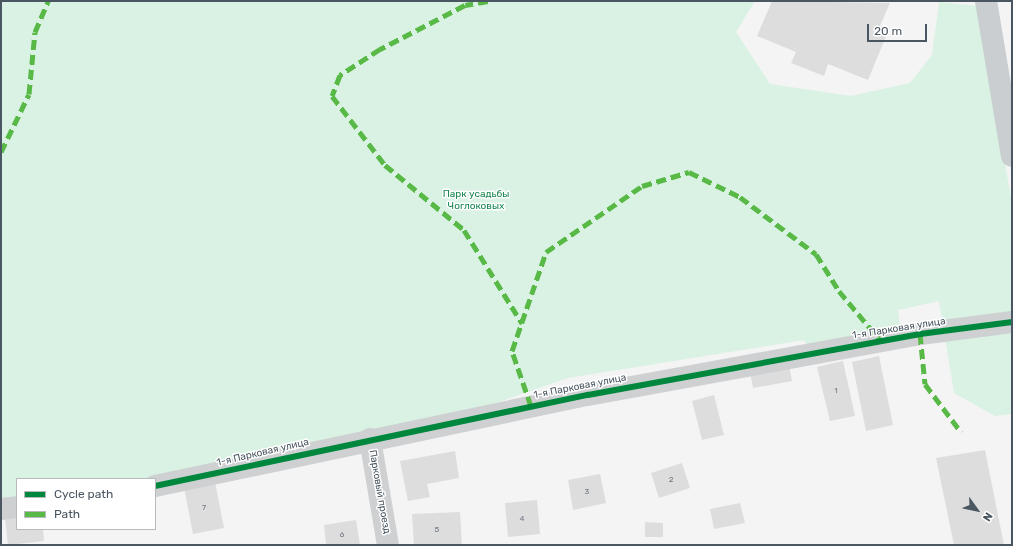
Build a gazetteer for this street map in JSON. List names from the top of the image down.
{
  "streets": {
    "street": ["1-я Парковая улица", "Парковый проезд"]
  },
  "crossings": [
    ["1-я Парковая улица", "Парковый проезд"]
  ],
  "parks": ["Парк усадьбы Чоглоковых"],
  "house_numbers": [
    "1",
    "2",
    "3",
    "7",
    "4",
    "5",
    "6"
  ],
  "legend": ["Cycle path", "Path"],
  "scale_bar": "20 m",
  "north": "bottom right"
}
